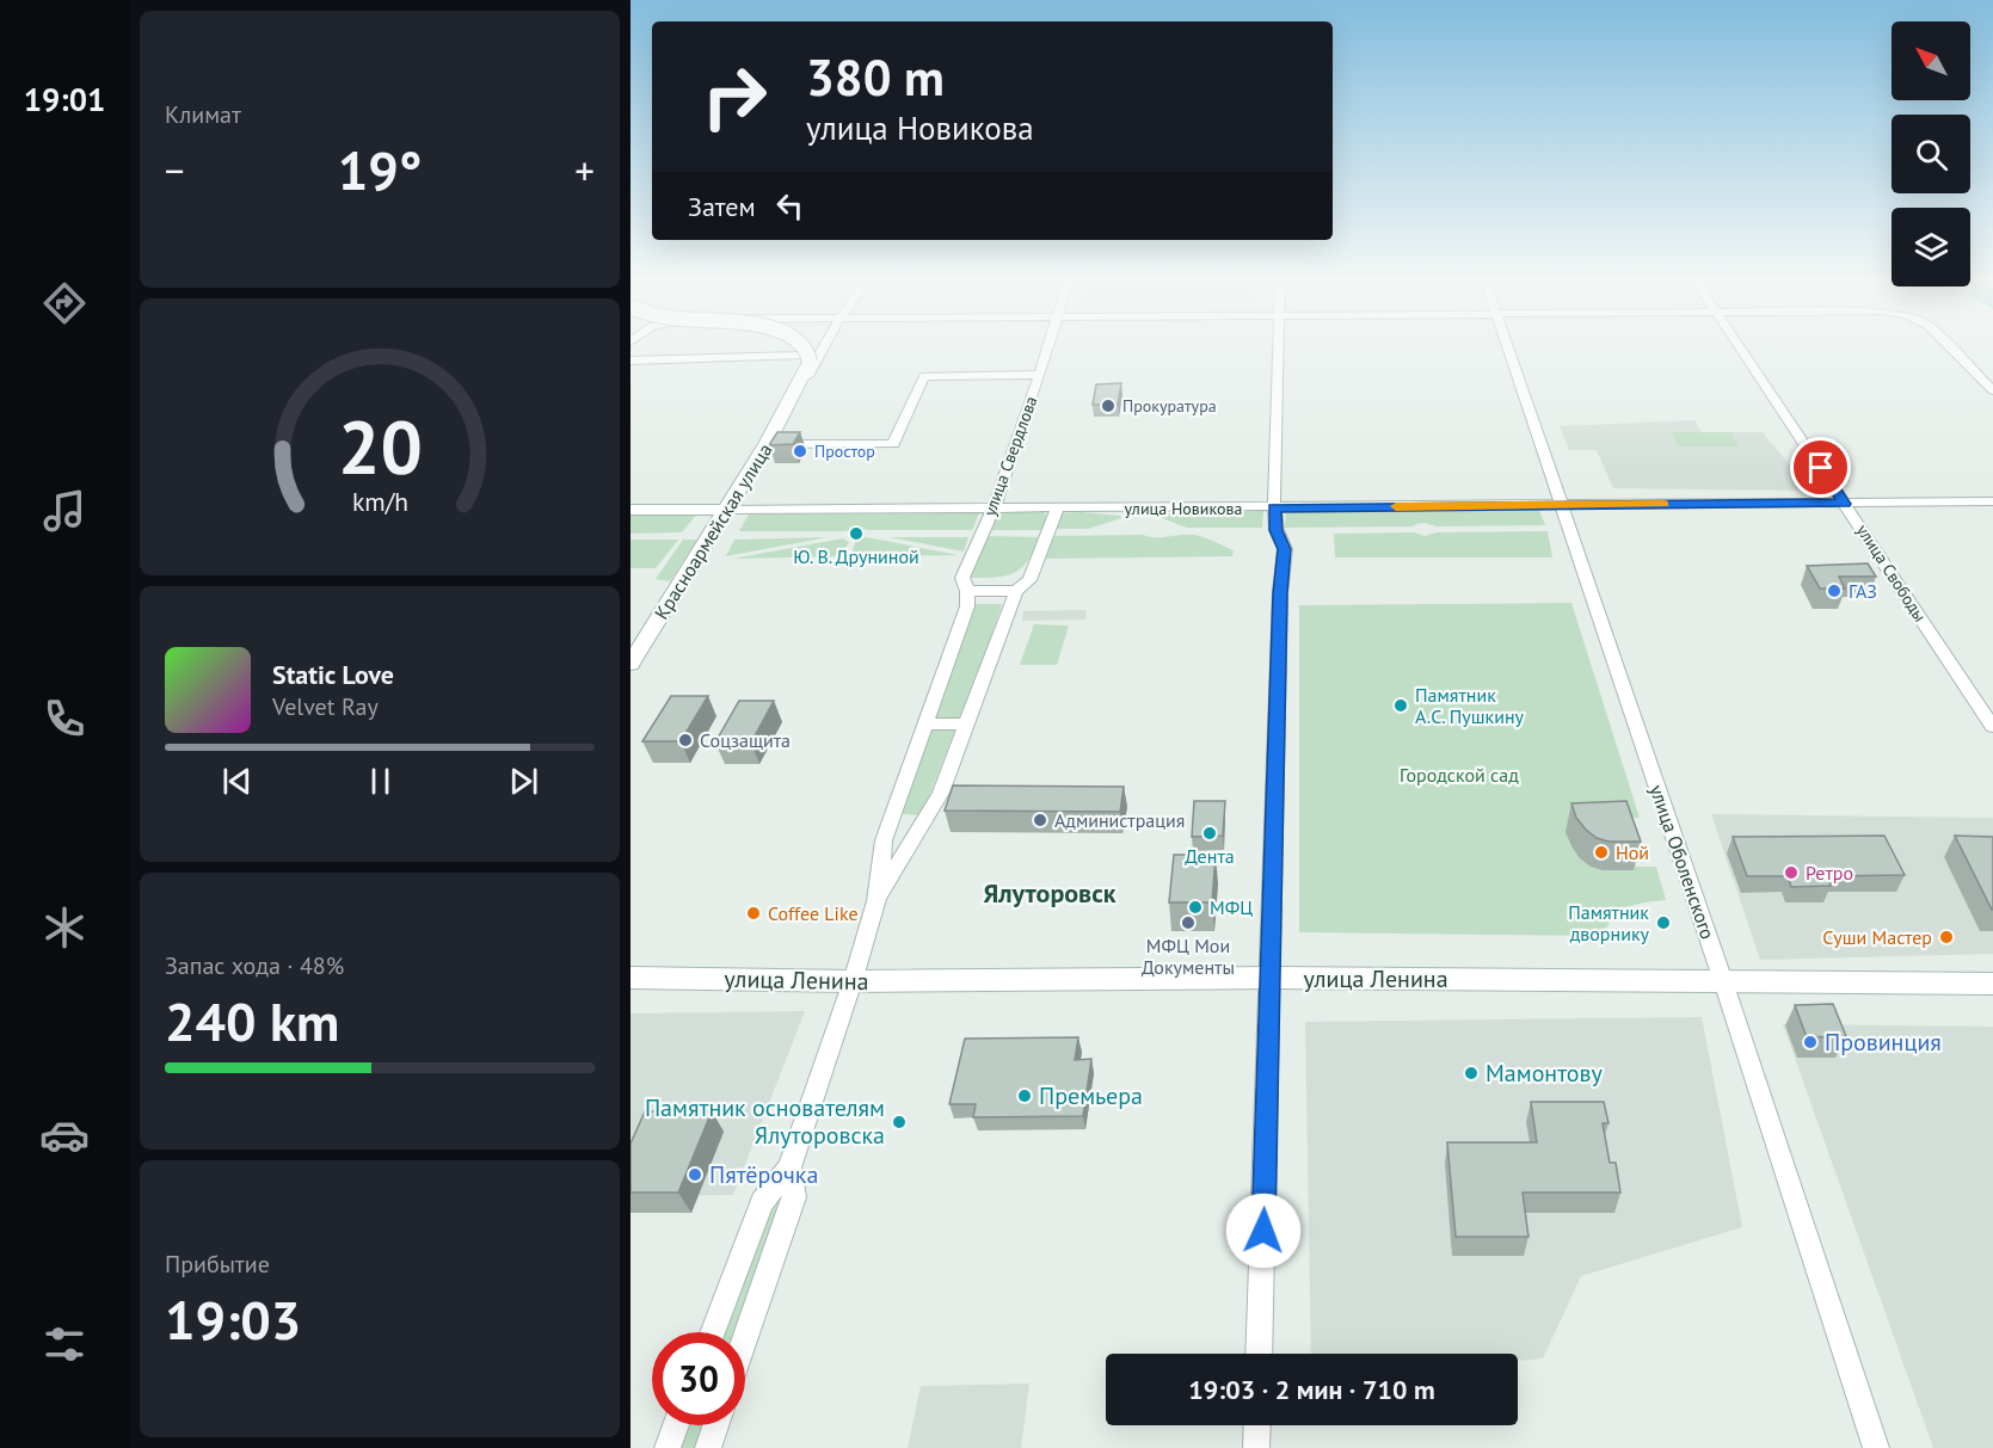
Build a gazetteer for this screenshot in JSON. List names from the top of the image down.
{
  "streets": {
    "main road": ["улица Новикова", "Красноармейская улица", "улица Ленина"],
    "street": ["улица Свердлова", "улица Свободы", "улица Оболенского"]
  },
  "crossings": [
    ["улица Свердлова", "улица Новикова"],
    ["улица Свердлова", "улица Ленина"],
    ["улица Новикова", "Красноармейская улица"],
    ["улица Новикова", "улица Свободы"],
    ["улица Новикова", "улица Оболенского"],
    ["улица Оболенского", "улица Ленина"]
  ],
  "districts": ["Ялуторовск"],
  "parks": ["Городской сад"],
  "places": [
    "Прокуратура",
    "Простор",
    "Ю. В. Друниной",
    "ГАЗ",
    "Памятник А.С. Пушкину",
    "Соцзащита",
    "Администрация",
    "Дента",
    "Ной",
    "Ретро",
    "МФЦ",
    "Coffee Like",
    "МФЦ Мои Документы",
    "Памятник дворнику",
    "Суши Мастер",
    "Провинция",
    "Мамонтову",
    "Премьера",
    "Памятник основателям Ялуторовска",
    "Пятёрочка"
  ],
  "north": "top left",
  "page": {
    "tabs": "19:01",
    "tile": [
      "Климат",
      ["Запас хода · 48%", "240 km"],
      ["Прибытие", "19:03"]
    ],
    "turn": ["380 m", "улица Новикова"],
    "heat": ["−", "19°", "+"],
    "then": "Затем",
    "song": ["Static Love", "Velvet Ray"],
    "limit": "30",
    "trip": "19:03 · 2 мин · 710 m",
    "gauge": ["20", "km/h"]
  }
}
